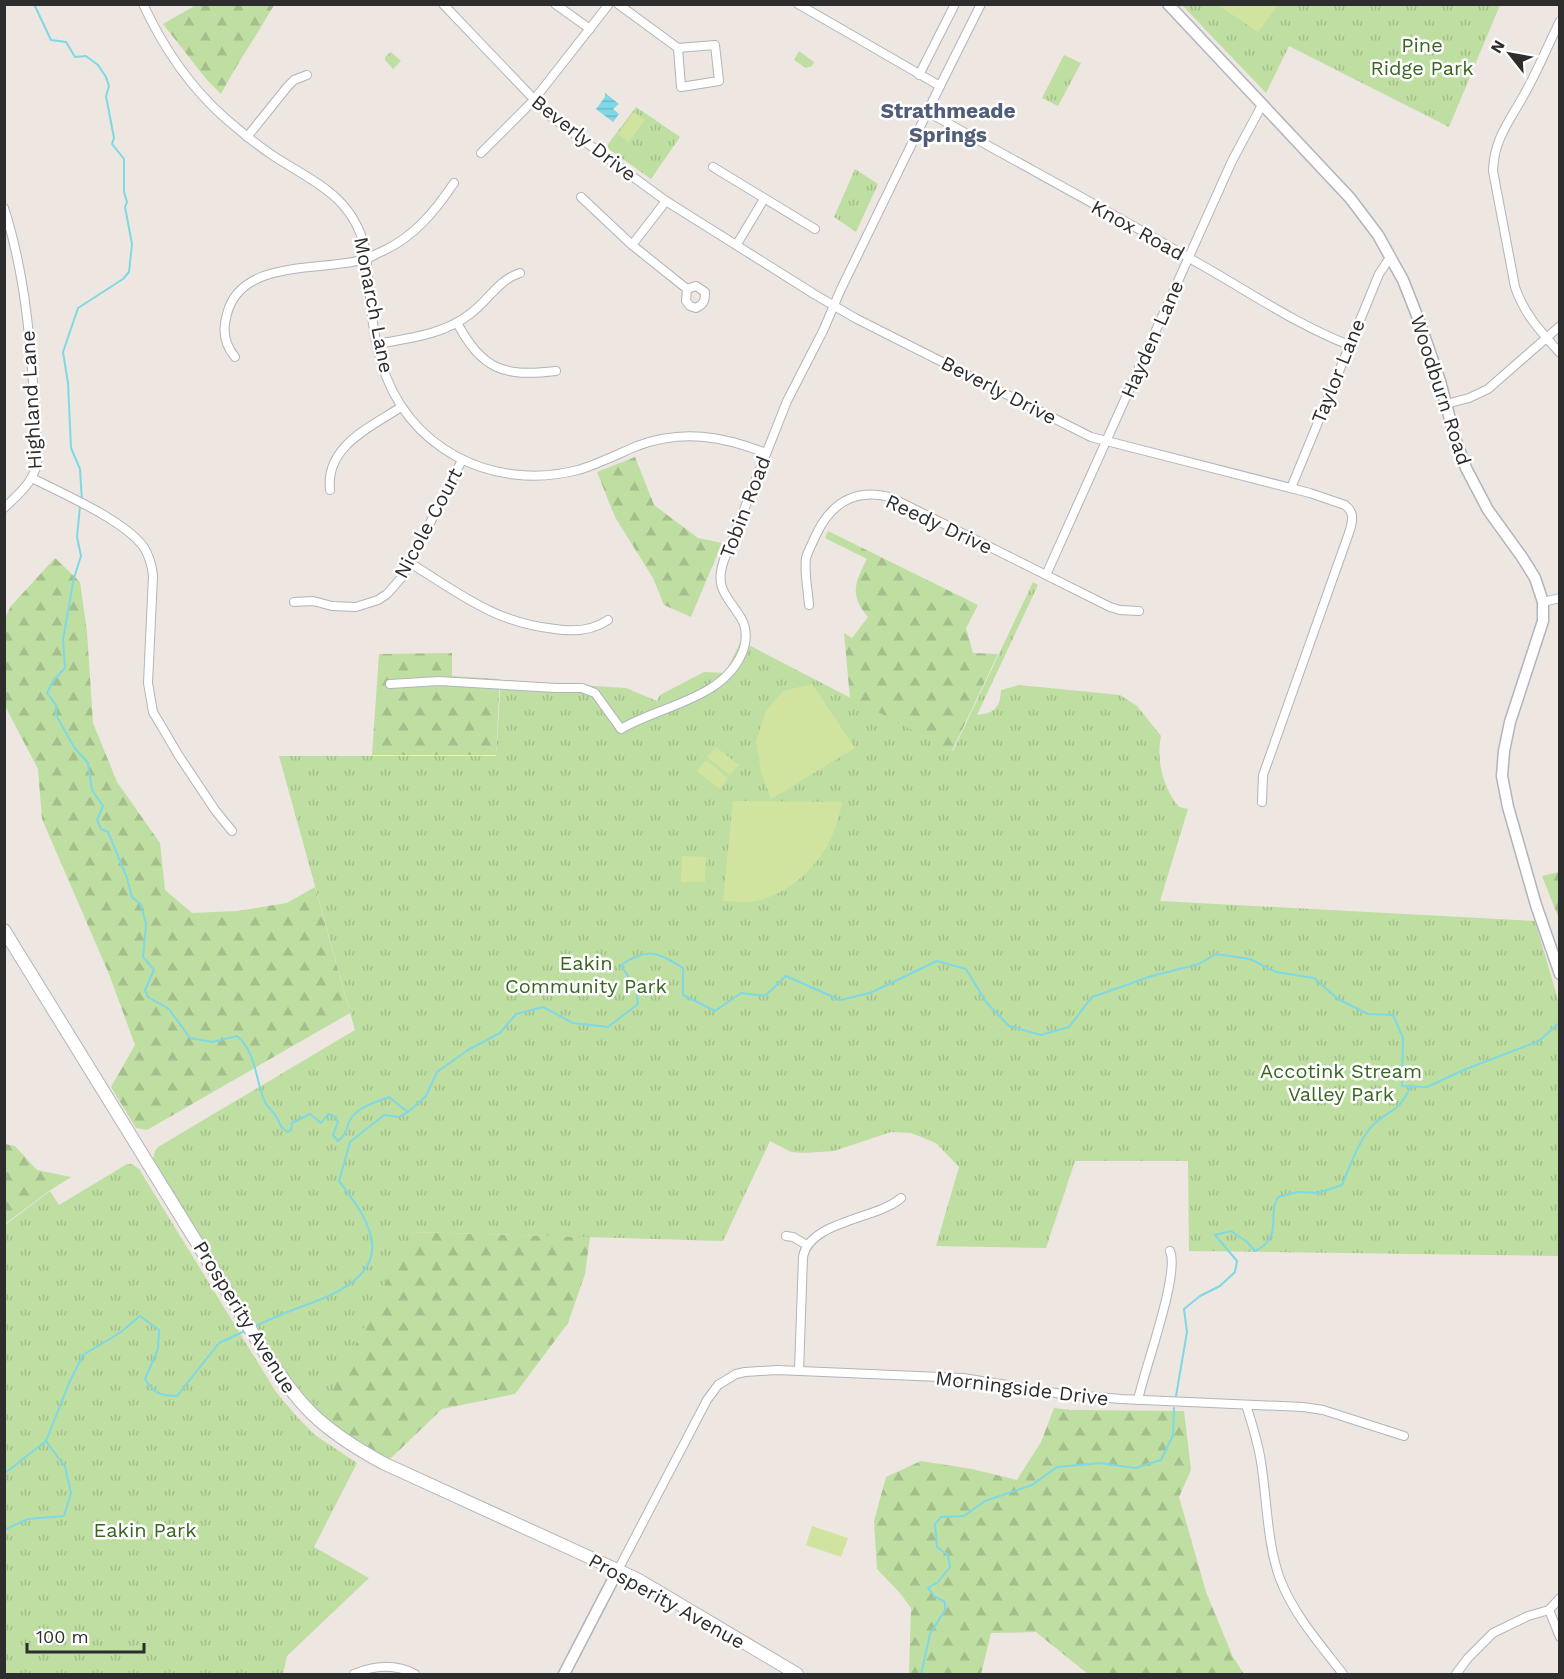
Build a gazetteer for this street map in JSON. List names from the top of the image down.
{
  "streets": {
    "main road": ["Prosperity Avenue"],
    "street": [
      "Beverly Drive",
      "Knox Road",
      "Monarch Lane",
      "Hayden Lane",
      "Taylor Lane",
      "Woodburn Road",
      "Highland Lane",
      "Tobin Road",
      "Nicole Court",
      "Reedy Drive",
      "Morningside Drive"
    ]
  },
  "crossings": [
    ["Beverly Drive", "Hayden Lane"],
    ["Beverly Drive", "Taylor Lane"],
    ["Beverly Drive", "Tobin Road"],
    ["Knox Road", "Hayden Lane"],
    ["Knox Road", "Taylor Lane"],
    ["Knox Road", "Tobin Road"],
    ["Monarch Lane", "Tobin Road"],
    ["Monarch Lane", "Nicole Court"],
    ["Hayden Lane", "Woodburn Road"],
    ["Hayden Lane", "Reedy Drive"],
    ["Taylor Lane", "Woodburn Road"],
    ["Prosperity Avenue", "Morningside Drive"]
  ],
  "districts": ["Strathmeade Springs"],
  "parks": [
    "Pine Ridge Park",
    "Eakin Community Park",
    "Accotink Stream Valley Park",
    "Eakin Park"
  ],
  "scale_bar": "100 m",
  "north": "top left"
}
